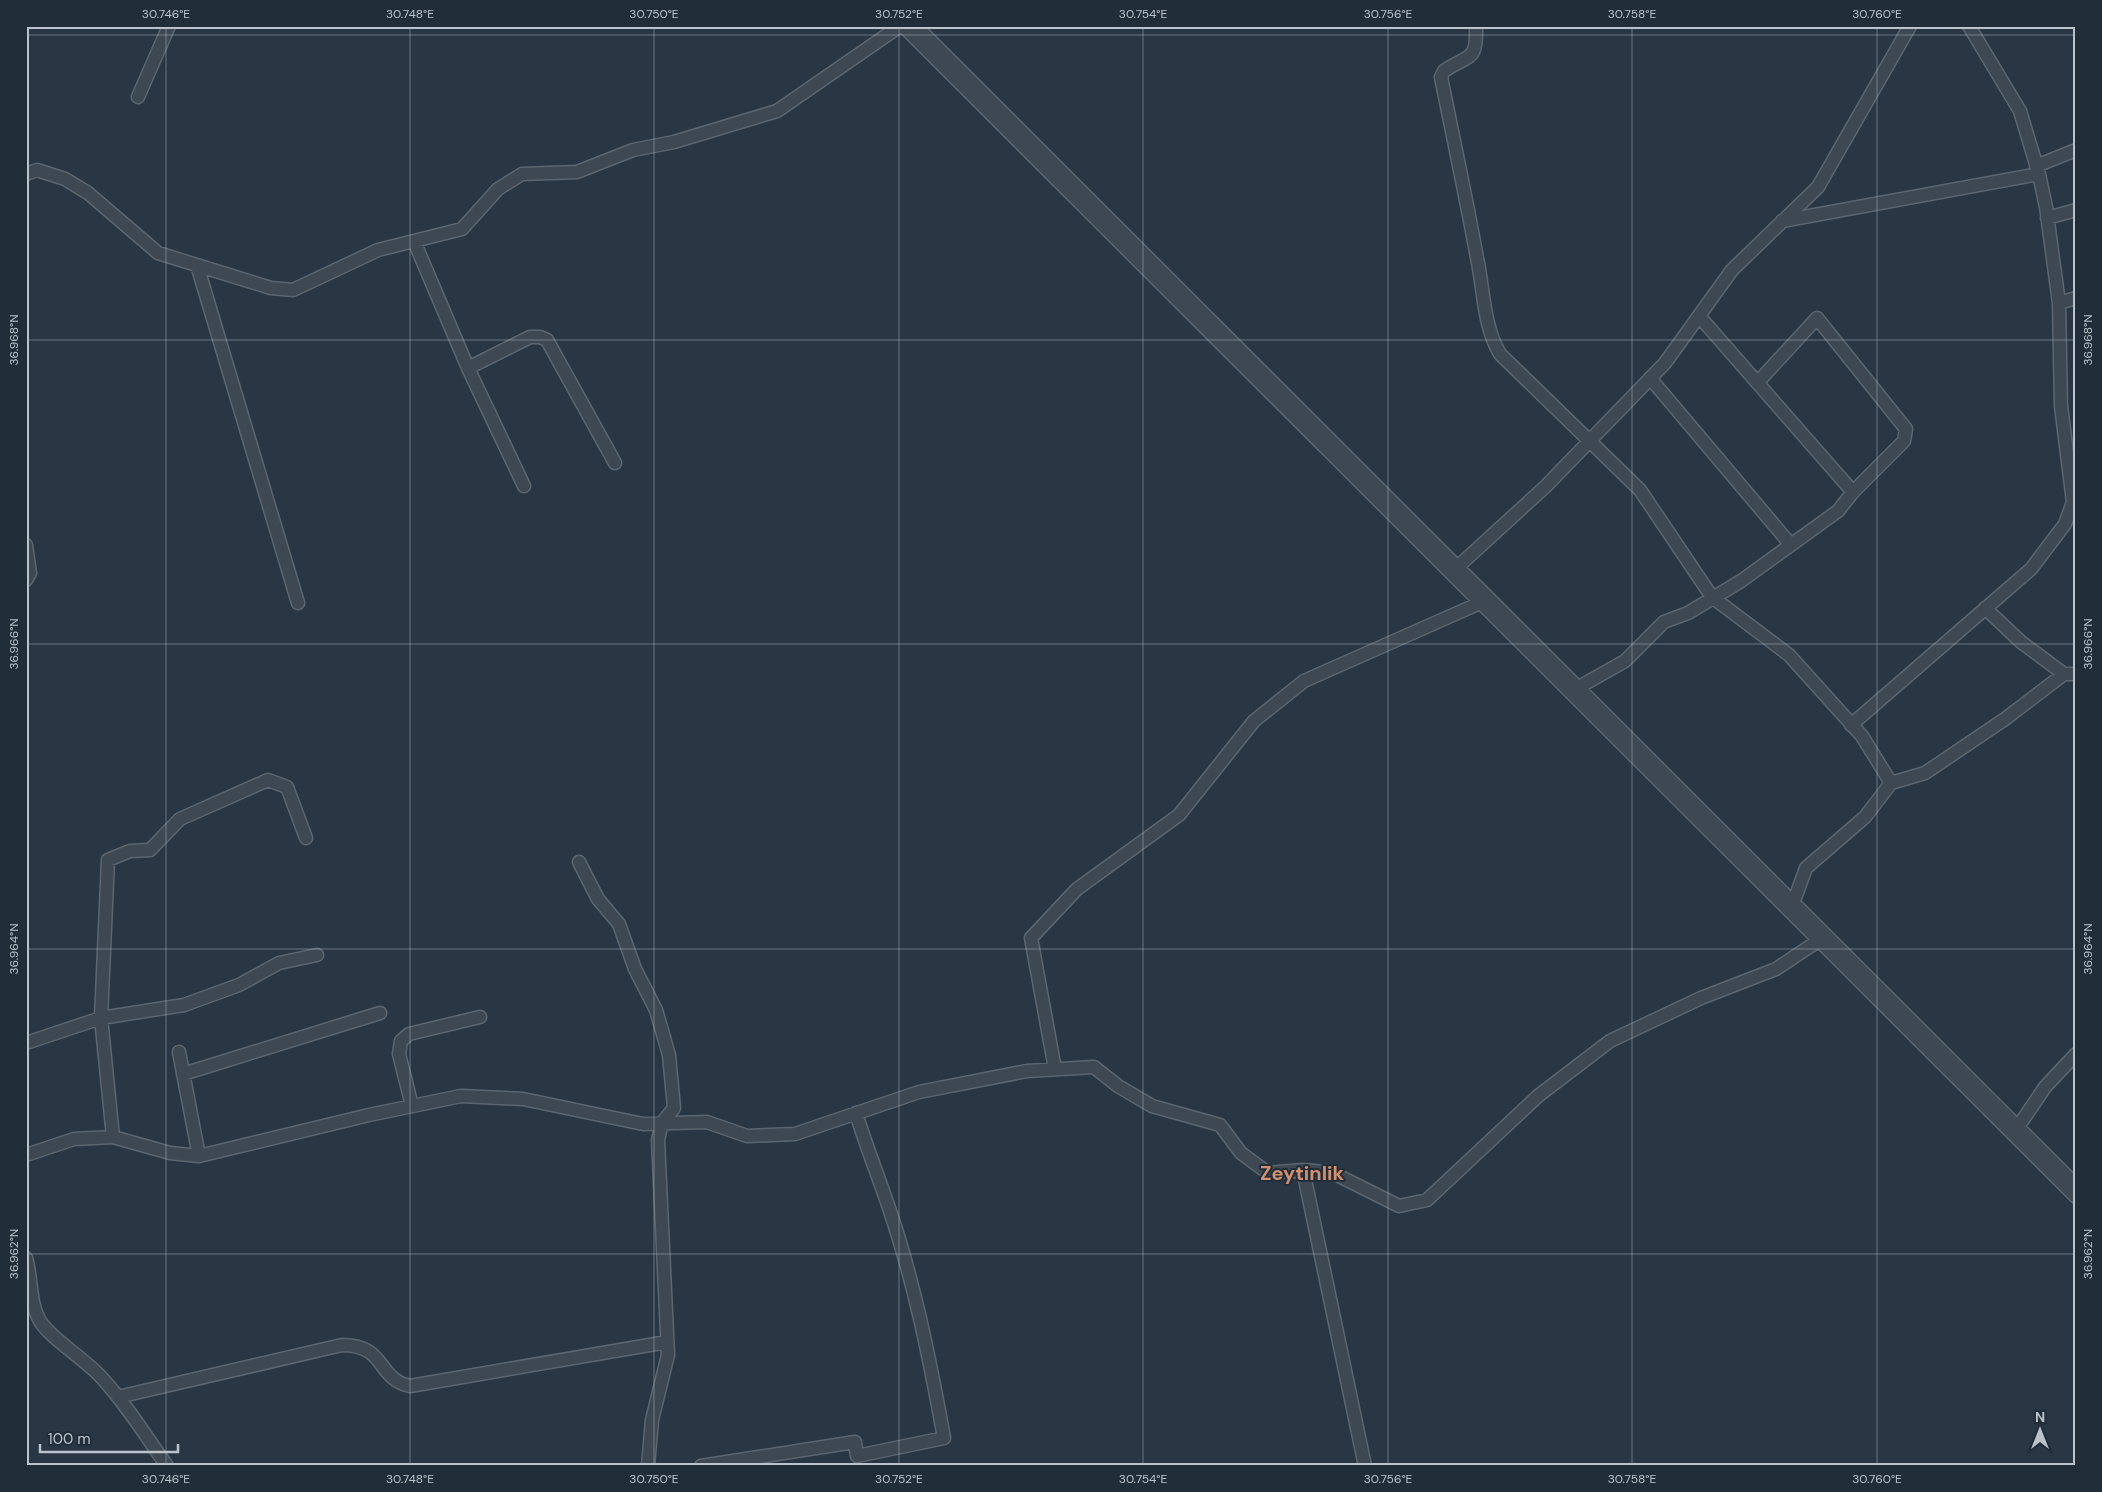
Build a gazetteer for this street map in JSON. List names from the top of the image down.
{
  "districts": ["Zeytinlik"],
  "scale_bar": "100 m",
  "north": "top",
  "coordinates": [
    "30.746°E",
    "30.748°E",
    "30.750°E",
    "30.752°E",
    "30.754°E",
    "30.756°E",
    "30.758°E",
    "30.760°E",
    "36.968°N",
    "36.966°N",
    "36.964°N",
    "36.962°N"
  ]
}
